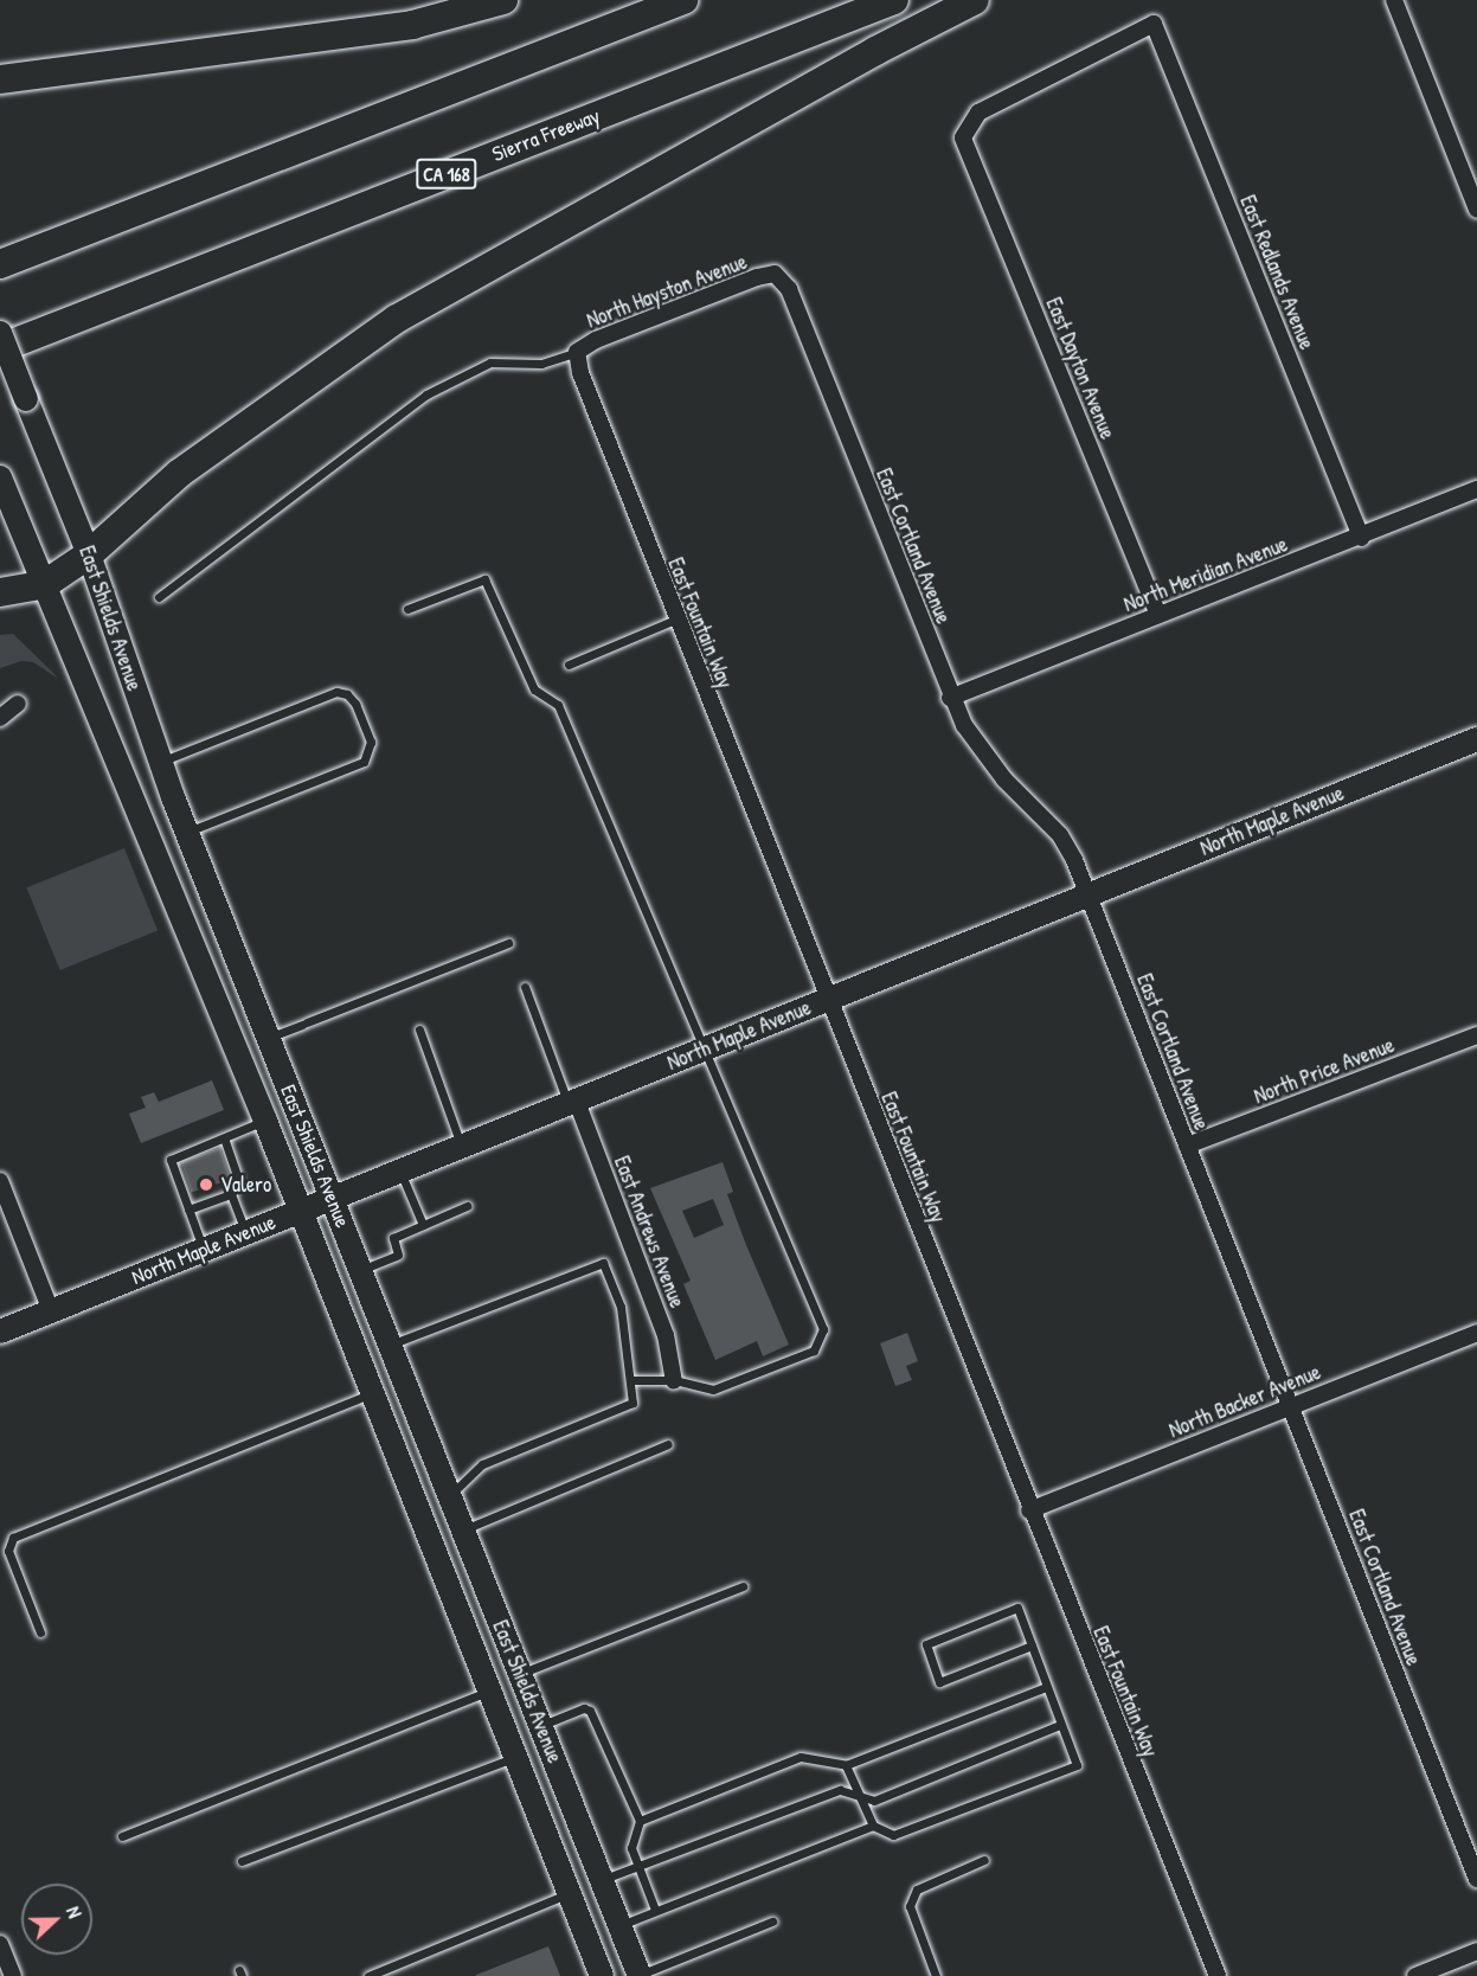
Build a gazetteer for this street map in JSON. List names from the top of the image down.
{
  "streets": {
    "highway": ["Sierra Freeway", "CA 168"],
    "main road": ["East Shields Avenue", "North Maple Avenue"],
    "street": [
      "East Redlands Avenue",
      "North Hayston Avenue",
      "East Dayton Avenue",
      "East Cortland Avenue",
      "North Meridian Avenue",
      "East Fountain Way",
      "North Price Avenue",
      "East Andrews Avenue",
      "North Backer Avenue"
    ]
  },
  "crossings": [
    ["East Redlands Avenue", "East Dayton Avenue"],
    ["East Redlands Avenue", "North Meridian Avenue"],
    ["North Hayston Avenue", "East Cortland Avenue"],
    ["North Hayston Avenue", "East Fountain Way"],
    ["East Dayton Avenue", "North Meridian Avenue"],
    ["East Cortland Avenue", "North Meridian Avenue"],
    ["East Cortland Avenue", "North Maple Avenue"],
    ["East Cortland Avenue", "North Price Avenue"],
    ["East Cortland Avenue", "North Backer Avenue"],
    ["East Shields Avenue", "North Maple Avenue"],
    ["East Fountain Way", "North Maple Avenue"],
    ["East Fountain Way", "North Backer Avenue"],
    ["North Maple Avenue", "East Andrews Avenue"]
  ],
  "places": ["Valero"],
  "north": "right"
}
